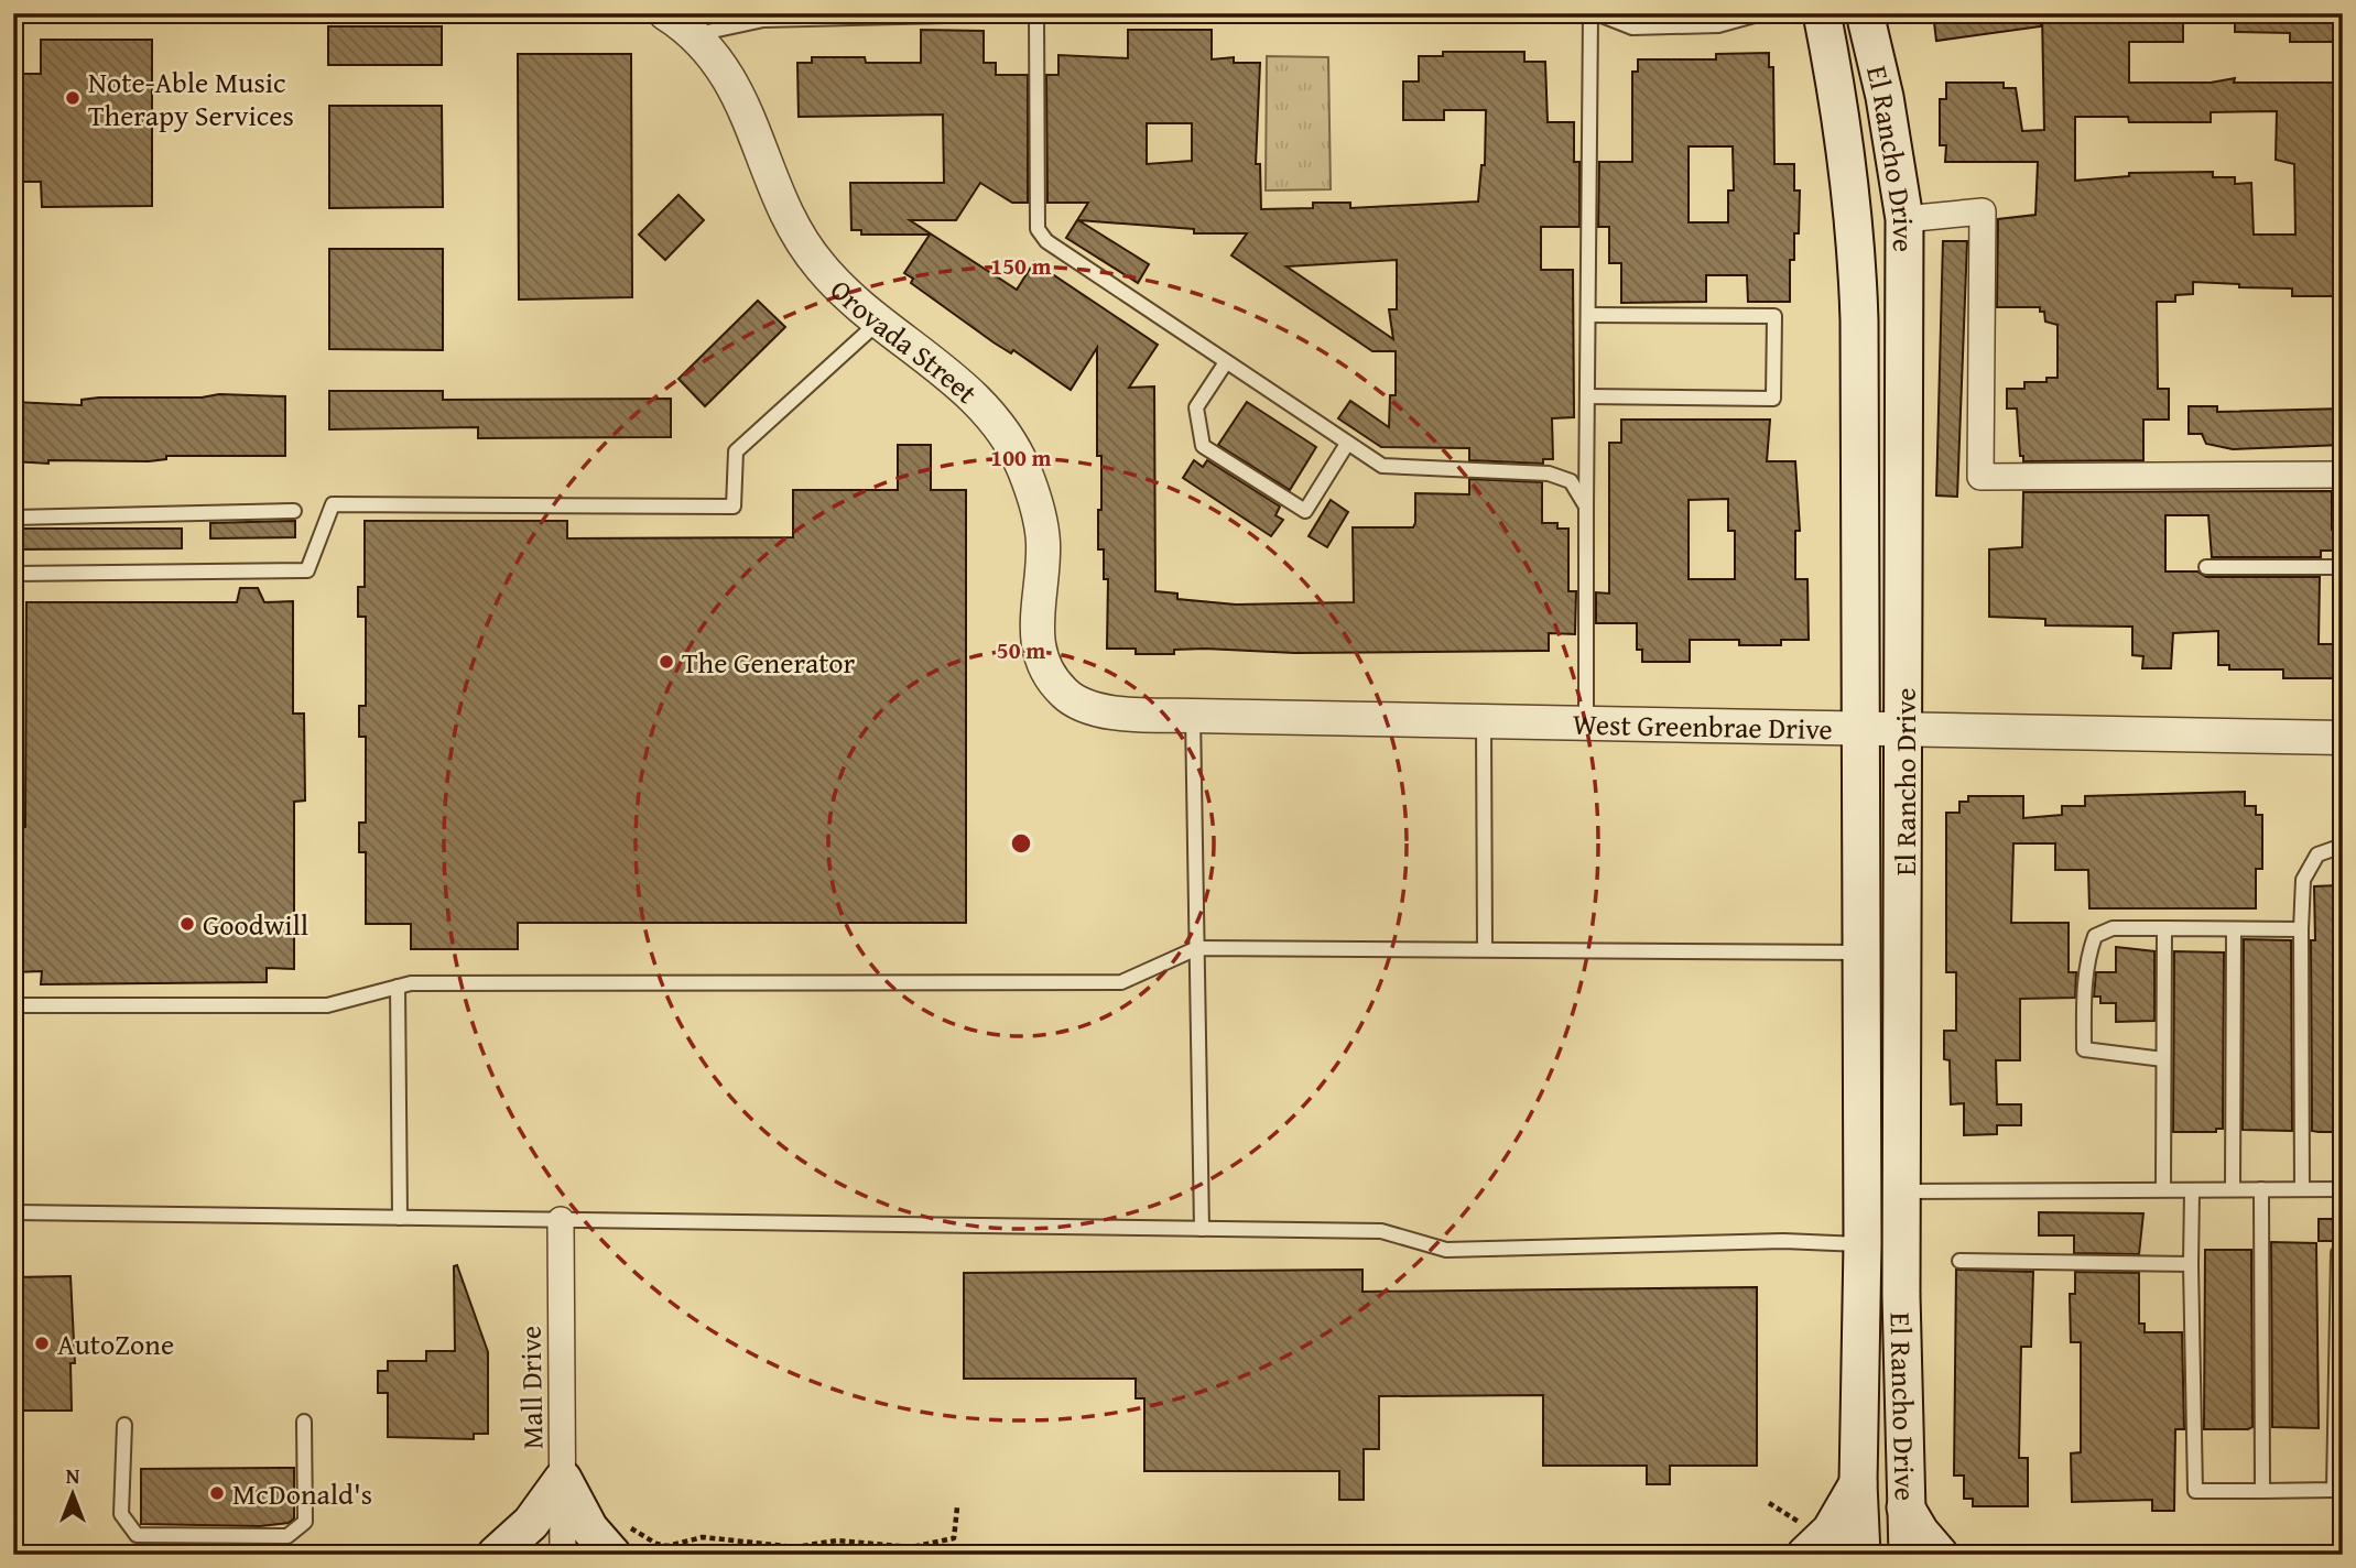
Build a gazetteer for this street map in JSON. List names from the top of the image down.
{
  "streets": {
    "main road": ["El Rancho Drive"],
    "street": ["Orovada Street", "West Greenbrae Drive", "Mall Drive"]
  },
  "crossings": [
    ["El Rancho Drive", "West Greenbrae Drive"],
    ["Orovada Street", "West Greenbrae Drive"]
  ],
  "places": [
    "Note-Able Music Therapy Services",
    "The Generator",
    "Goodwill",
    "AutoZone",
    "McDonald's"
  ],
  "north": "top",
  "rings": ["150 m", "100 m", "50 m"]
}
